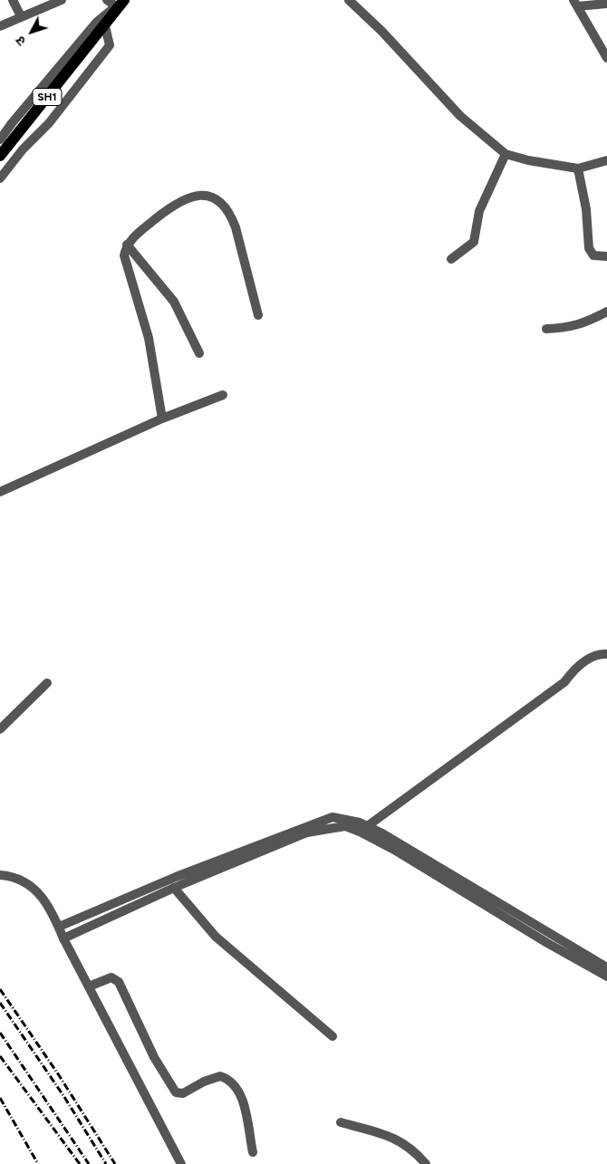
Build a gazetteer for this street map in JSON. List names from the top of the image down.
{
  "streets": {
    "main road": ["SH1"]
  },
  "north": "bottom left"
}
